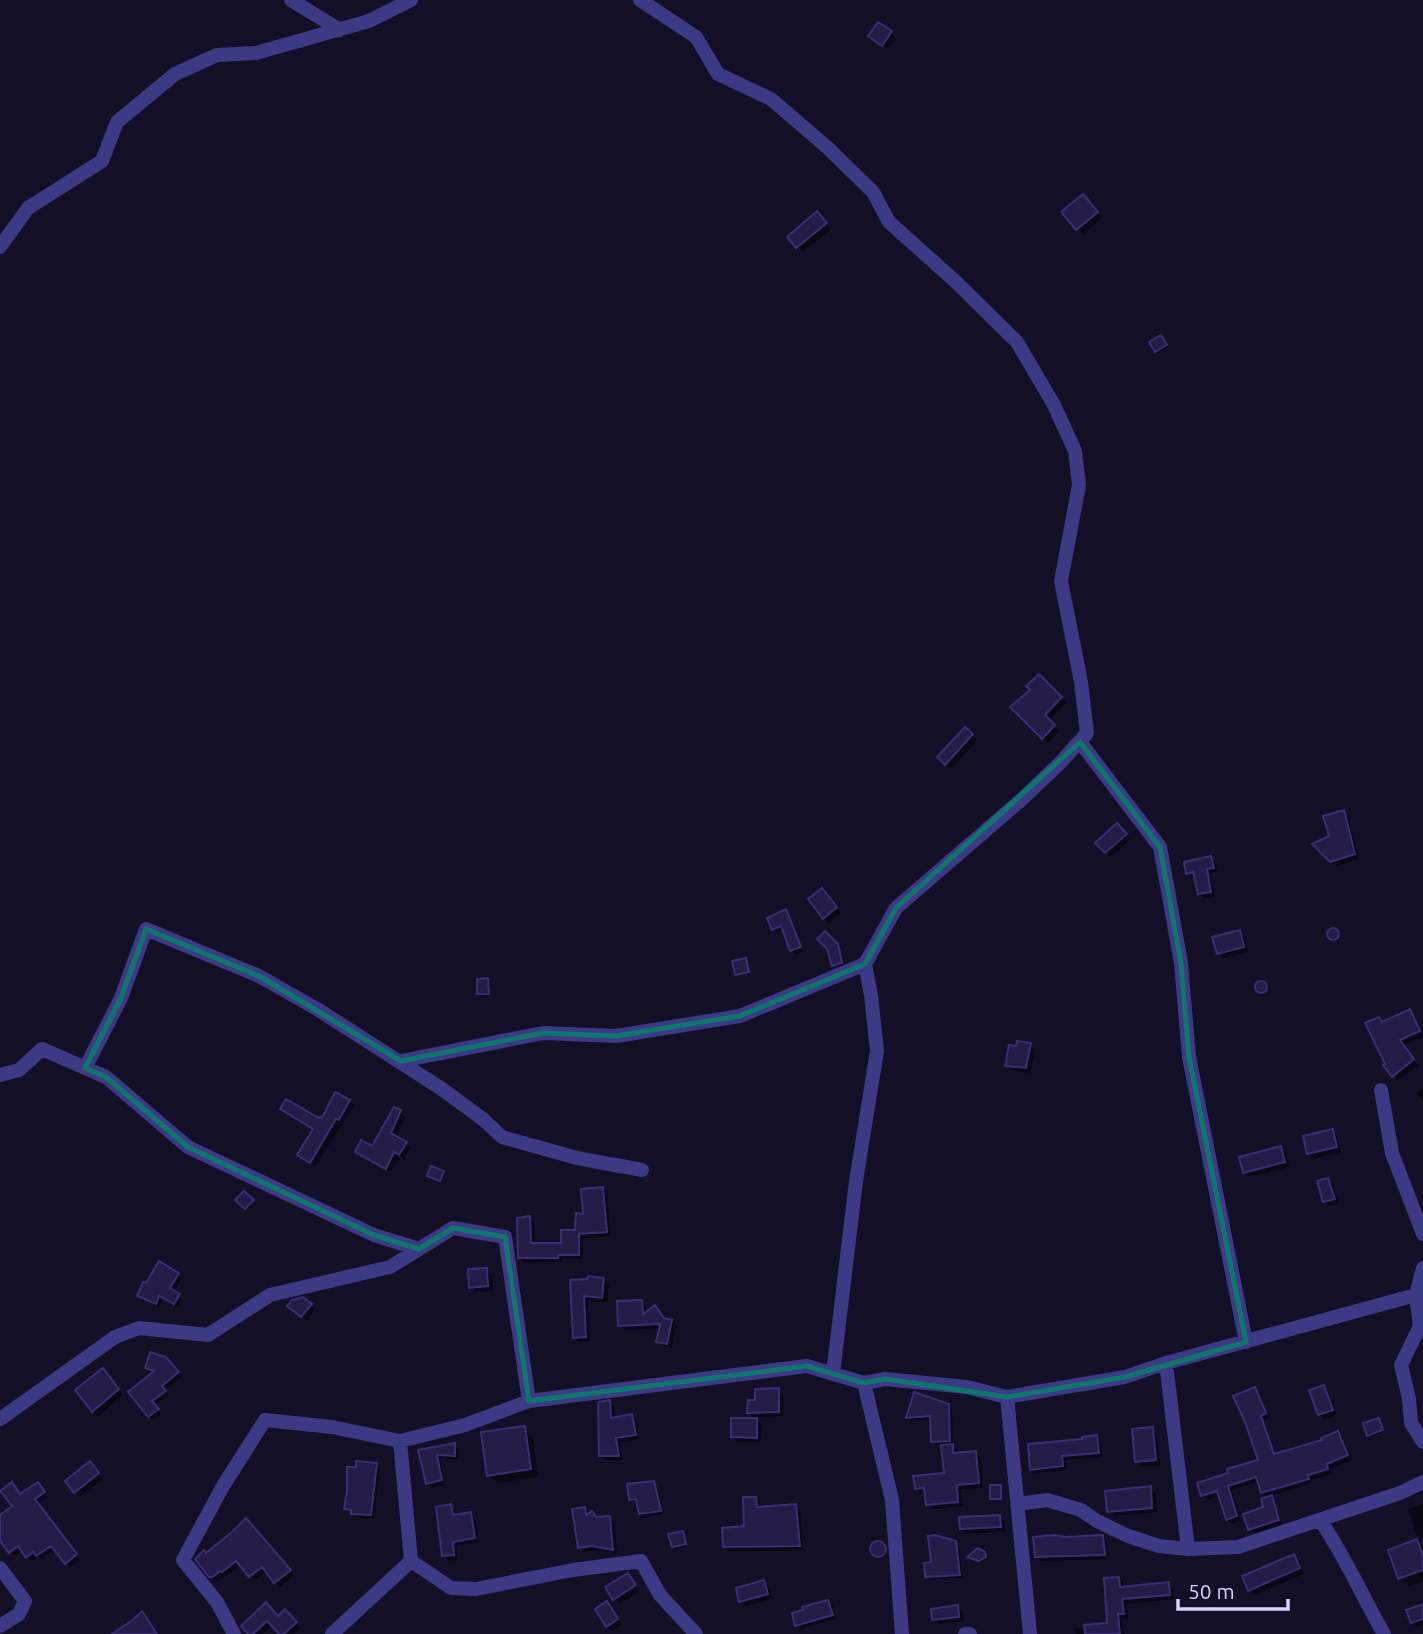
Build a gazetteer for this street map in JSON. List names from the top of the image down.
{
  "scale_bar": "50 m"
}
